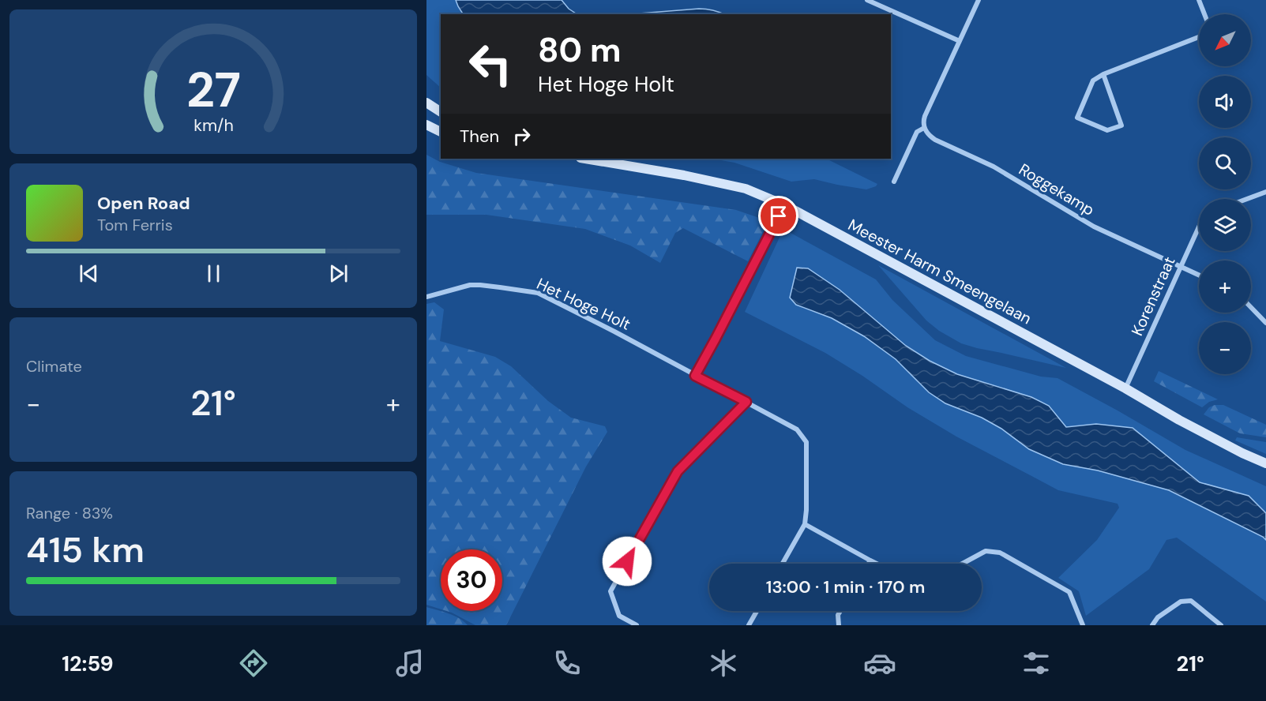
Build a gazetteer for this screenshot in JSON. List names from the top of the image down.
{
  "streets": {
    "street": [
      "Roggekamp",
      "Meester Harm Smeengelaan",
      "Korenstraat",
      "Het Hoge Holt"
    ]
  },
  "crossings": [
    ["Roggekamp", "Korenstraat"],
    ["Meester Harm Smeengelaan", "Korenstraat"]
  ],
  "north": "bottom left",
  "page": {
    "map_buttons": ["+", "−"],
    "turn": ["80 m", "Het Hoge Holt"],
    "then": "Then",
    "song": ["Open Road", "Tom Ferris"],
    "tile": [
      "Climate",
      ["Range · 83%", "415 km"]
    ],
    "heat": ["−", "21°", "+"],
    "limit": "30",
    "trip": "13:00 · 1 min · 170 m",
    "tabs": ["12:59", "21°"],
    "gauge": ["27", "km/h"]
  }
}
